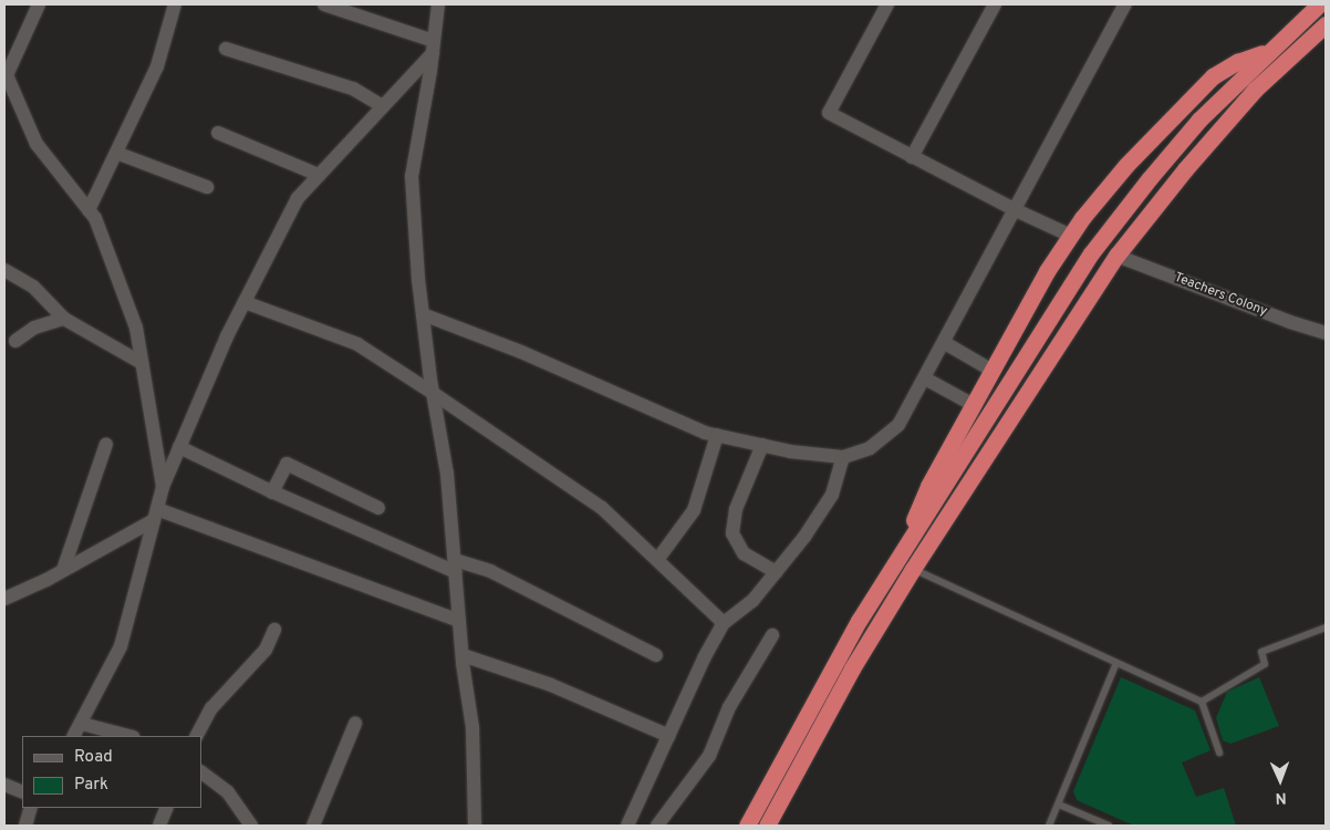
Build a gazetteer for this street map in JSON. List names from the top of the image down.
{
  "streets": {
    "street": ["Teachers Colony"]
  },
  "legend": ["Road", "Park"],
  "north": "bottom"
}
